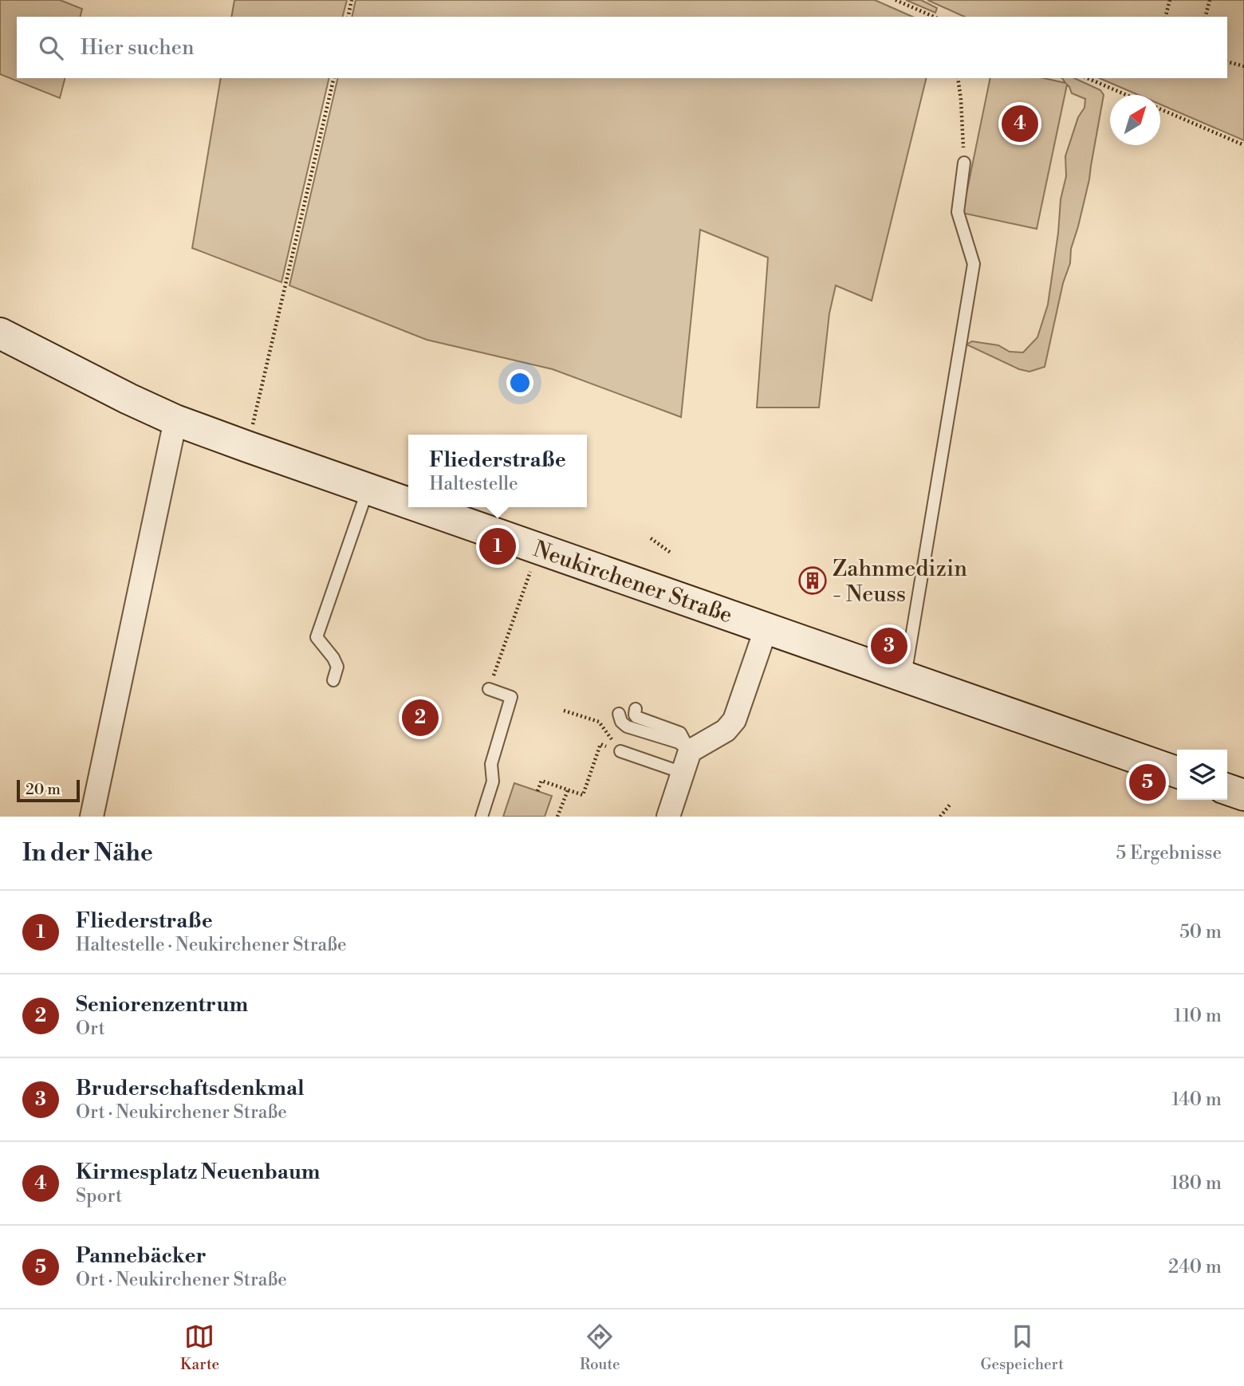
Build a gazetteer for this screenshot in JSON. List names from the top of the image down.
{
  "streets": {
    "street": ["Neukirchener Straße"]
  },
  "places": {
    "building": ["Zahnmedizin - Neuss"]
  },
  "scale_bar": "20 m",
  "north": "top right",
  "page": {
    "search": "Hier suchen",
    "pins": [
      "4",
      "1",
      "3",
      "2",
      "5"
    ],
    "popup": ["Fliederstraße", "Haltestelle"],
    "scale": "20 m",
    "heading": ["In der Nähe", "5 Ergebnisse"],
    "list": [
      {
        "mark": "1",
        "name": "Fliederstraße",
        "note": "Haltestelle · Neukirchener Straße",
        "value": "50 m"
      },
      {
        "mark": "2",
        "name": "Seniorenzentrum",
        "note": "Ort",
        "value": "110 m"
      },
      {
        "mark": "3",
        "name": "Bruderschaftsdenkmal",
        "note": "Ort · Neukirchener Straße",
        "value": "140 m"
      },
      {
        "mark": "4",
        "name": "Kirmesplatz Neuenbaum",
        "note": "Sport",
        "value": "180 m"
      },
      {
        "mark": "5",
        "name": "Pannebäcker",
        "note": "Ort · Neukirchener Straße",
        "value": "240 m"
      }
    ],
    "nav": ["Karte", "Route", "Gespeichert"]
  }
}
